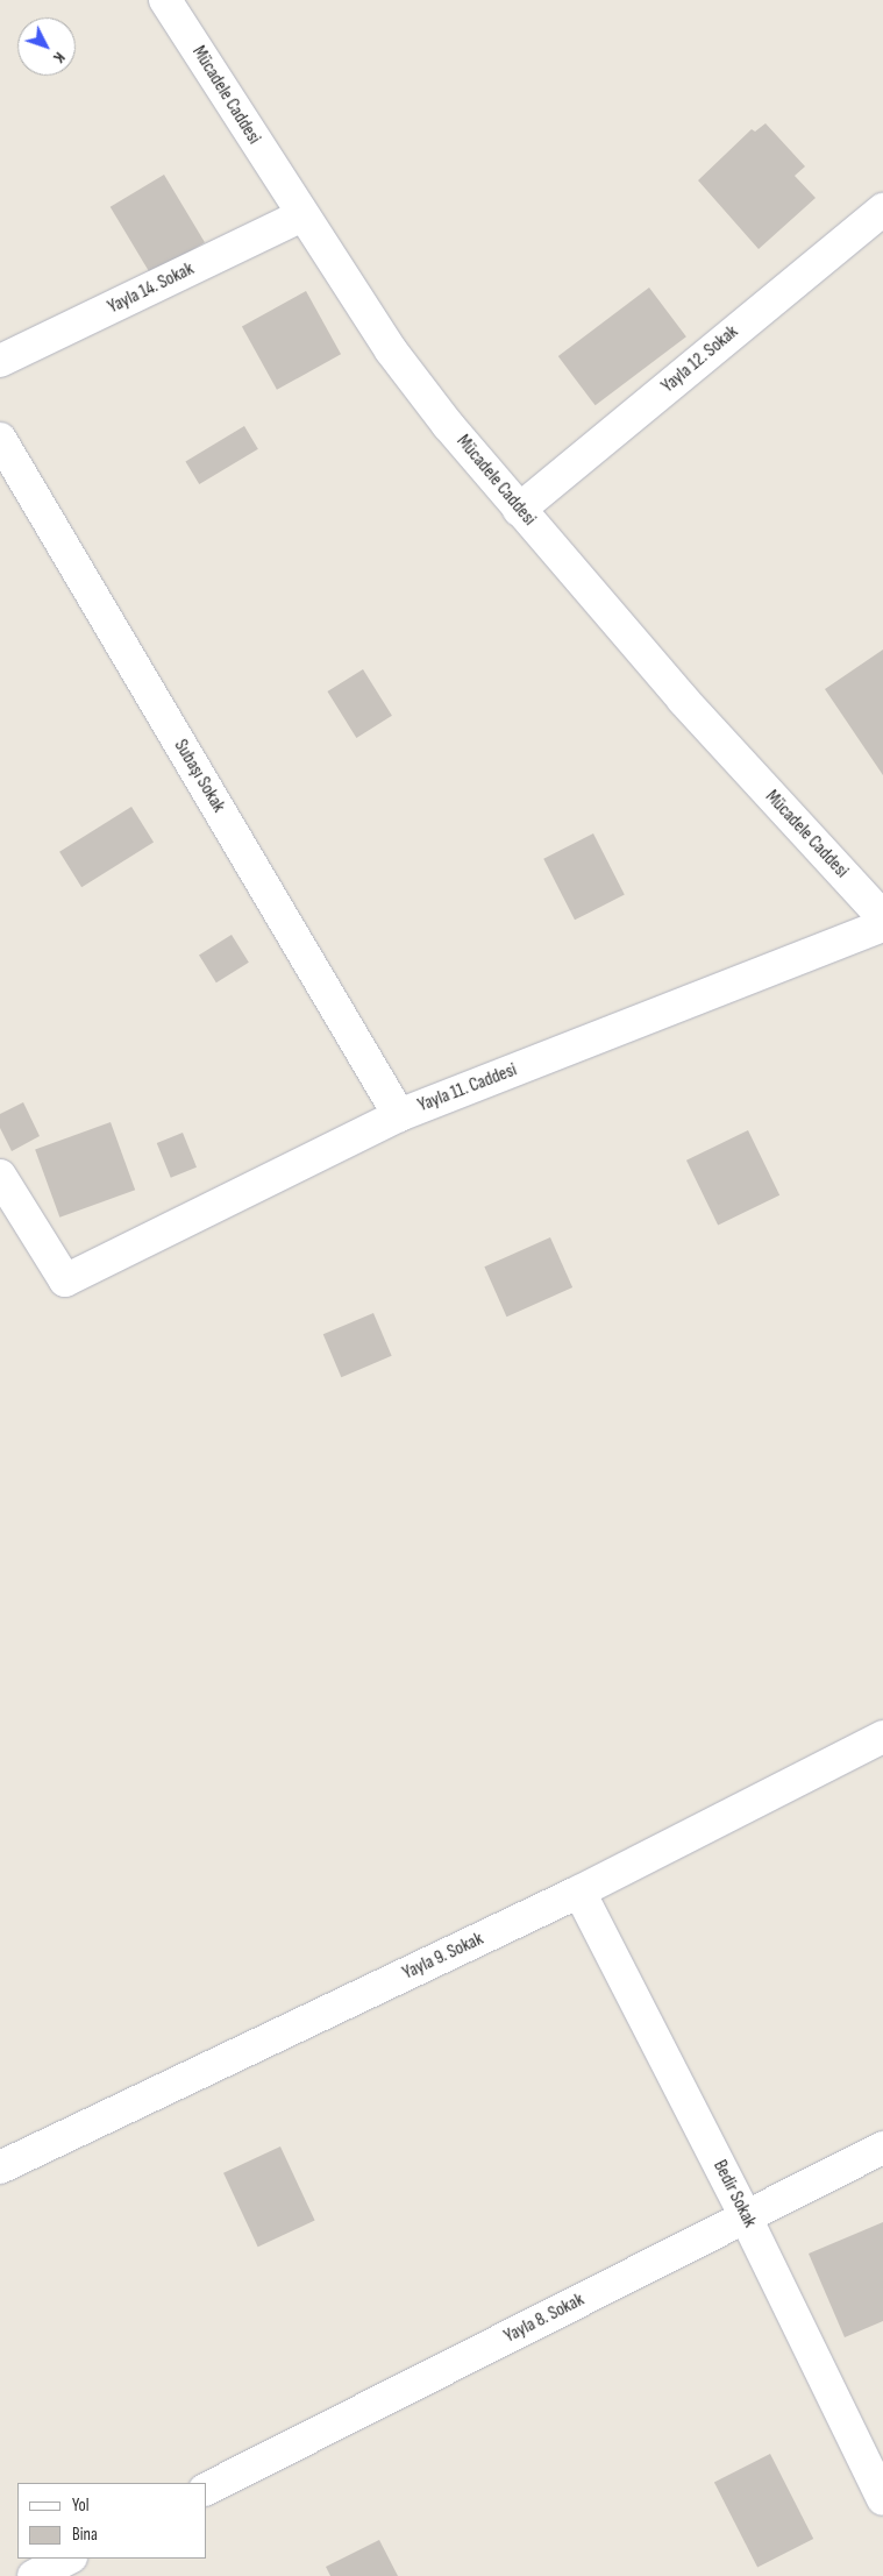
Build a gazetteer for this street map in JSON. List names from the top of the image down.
{
  "streets": {
    "street": [
      "Mücadele Caddesi",
      "Yayla 14. Sokak",
      "Yayla 12. Sokak",
      "Subaşı Sokak",
      "Yayla 11. Caddesi",
      "Yayla 9. Sokak",
      "Bedir Sokak",
      "Yayla 8. Sokak"
    ]
  },
  "crossings": [
    ["Mücadele Caddesi", "Yayla 14. Sokak"],
    ["Mücadele Caddesi", "Yayla 12. Sokak"],
    ["Subaşı Sokak", "Yayla 11. Caddesi"],
    ["Yayla 9. Sokak", "Bedir Sokak"],
    ["Bedir Sokak", "Yayla 8. Sokak"]
  ],
  "legend": ["Yol", "Bina"],
  "north": "bottom right"
}
